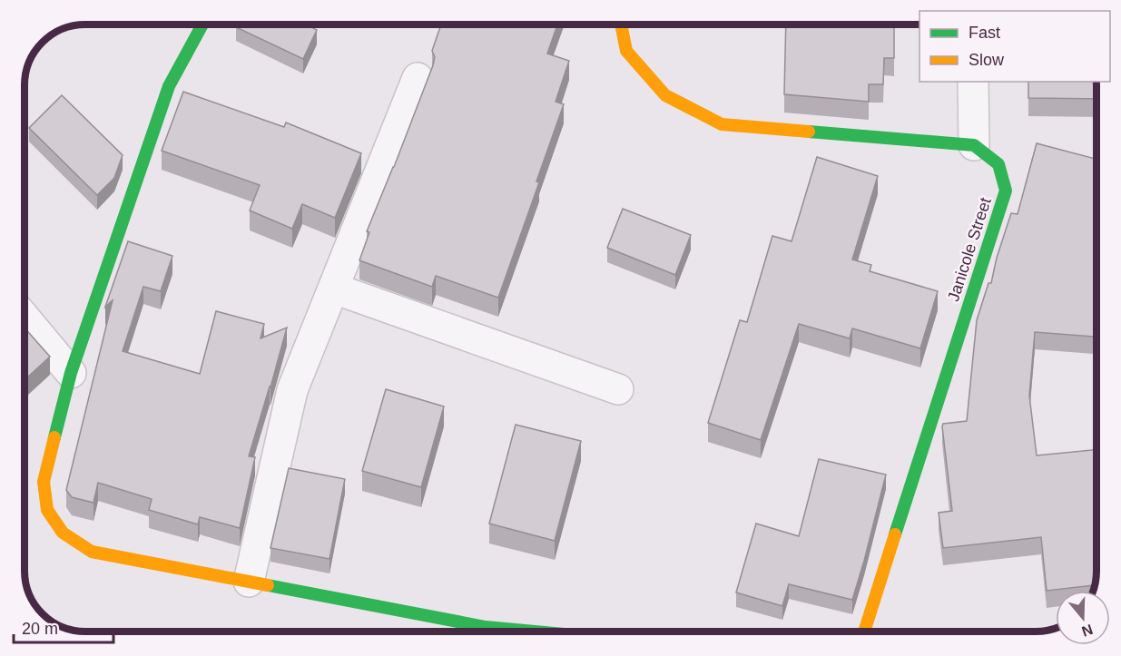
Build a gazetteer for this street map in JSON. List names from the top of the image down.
{
  "streets": {
    "street": ["Janicole Street"]
  },
  "legend": ["Fast", "Slow"],
  "scale_bar": "20 m",
  "north": "bottom"
}
